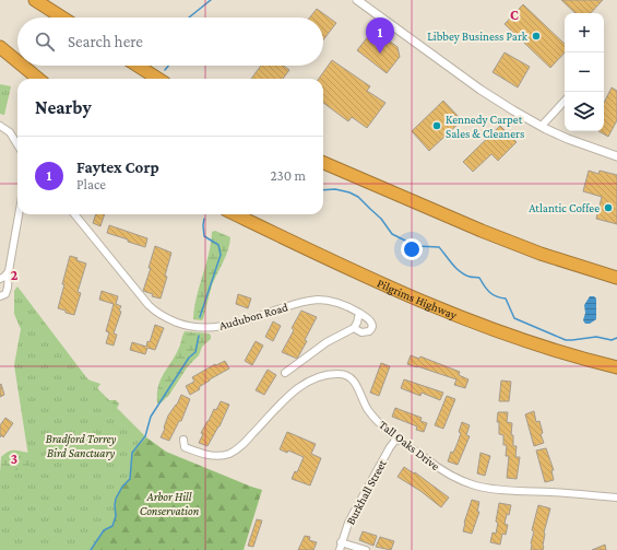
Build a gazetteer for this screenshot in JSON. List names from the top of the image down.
{
  "streets": {
    "highway": ["Pilgrims Highway"],
    "street": ["Audubon Road", "Tall Oaks Drive", "Burkhall Street"]
  },
  "crossings": [
    ["Tall Oaks Drive", "Burkhall Street"]
  ],
  "parks": ["Bradford Torrey Bird Sanctuary", "Arbor Hill Conservation"],
  "places": ["Libbey Business Park", "Kennedy Carpet Sales & Cleaners", "Atlantic Coffee"],
  "page": {
    "map_buttons": ["+", "−"],
    "pins": "1",
    "search": "Search here",
    "heading": "Nearby",
    "list": [
      {
        "mark": "1",
        "name": "Faytex Corp",
        "note": "Place",
        "value": "230 m"
      }
    ]
  },
  "grid": {
    "columns": ["C"],
    "rows": ["2", "3"]
  }
}
